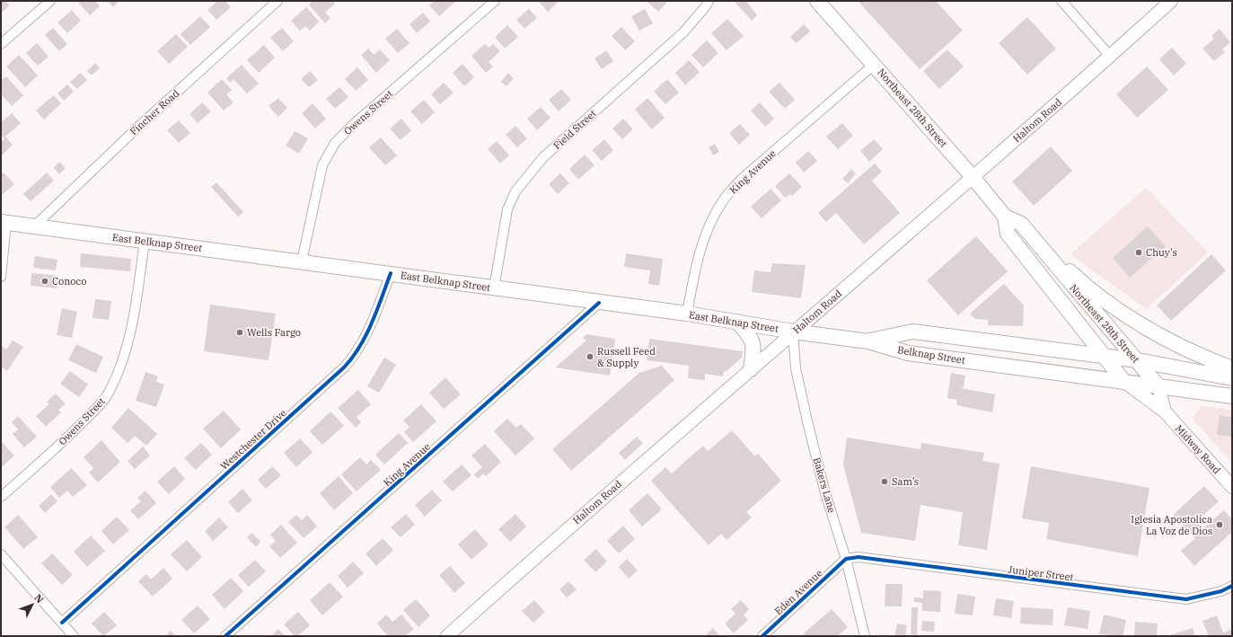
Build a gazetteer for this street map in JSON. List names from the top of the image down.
{
  "streets": {
    "main road": [
      "Northeast 28th Street",
      "Haltom Road",
      "East Belknap Street",
      "Belknap Street",
      "Midway Road"
    ],
    "street": [
      "Fincher Road",
      "Owens Street",
      "Field Street",
      "King Avenue",
      "Westchester Drive",
      "Bakers Lane",
      "Juniper Street",
      "Eden Avenue"
    ]
  },
  "crossings": [
    ["Northeast 28th Street", "Haltom Road"],
    ["Northeast 28th Street", "King Avenue"],
    ["Northeast 28th Street", "Belknap Street"],
    ["Northeast 28th Street", "Midway Road"],
    ["Fincher Road", "East Belknap Street"],
    ["Owens Street", "East Belknap Street"],
    ["Haltom Road", "East Belknap Street"],
    ["Haltom Road", "Bakers Lane"],
    ["Field Street", "East Belknap Street"],
    ["King Avenue", "East Belknap Street"],
    ["East Belknap Street", "Belknap Street"],
    ["East Belknap Street", "Westchester Drive"],
    ["East Belknap Street", "Bakers Lane"],
    ["Belknap Street", "Midway Road"],
    ["Bakers Lane", "Juniper Street"],
    ["Bakers Lane", "Eden Avenue"],
    ["Juniper Street", "Eden Avenue"]
  ],
  "places": [
    "Chuy's",
    "Conoco",
    "Wells Fargo",
    "Russell Feed & Supply",
    "Sam’s",
    "Iglesia Apostolica La Voz de Dios"
  ],
  "north": "top right"
}
